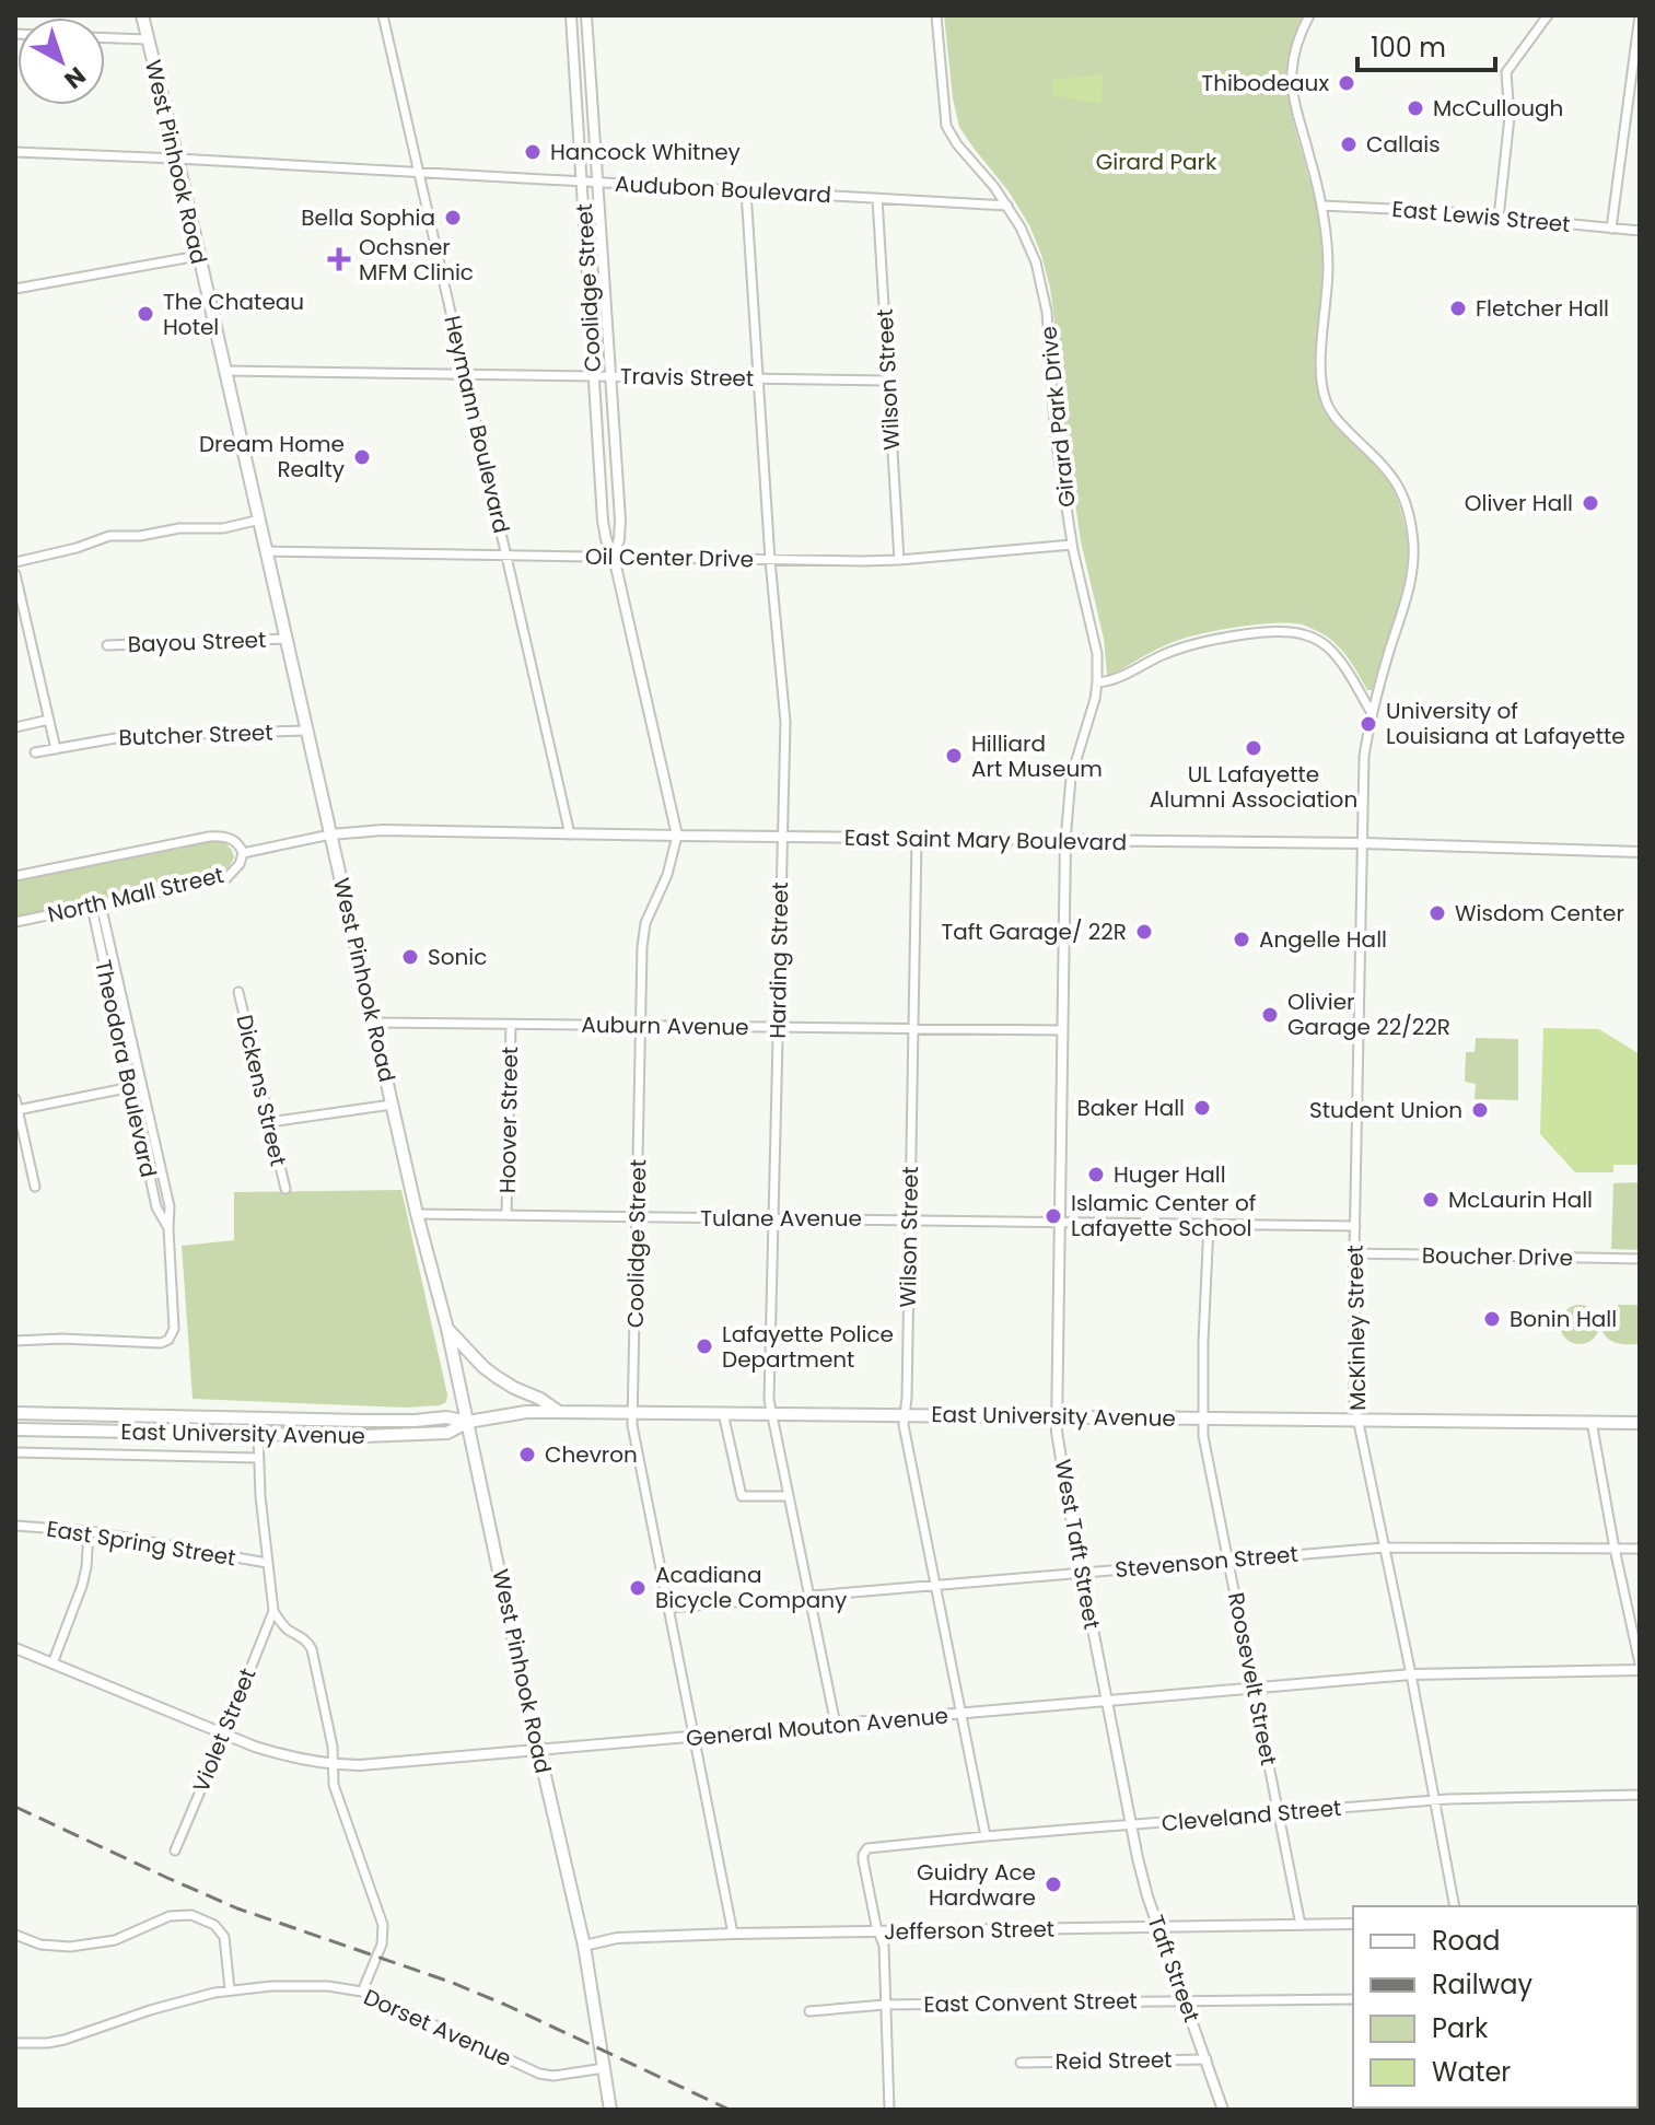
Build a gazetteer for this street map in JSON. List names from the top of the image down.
{
  "streets": {
    "main road": ["West Pinhook Road", "East University Avenue"],
    "street": [
      "Audubon Boulevard",
      "East Lewis Street",
      "Coolidge Street",
      "Travis Street",
      "Wilson Street",
      "Girard Park Drive",
      "Heymann Boulevard",
      "Oil Center Drive",
      "Bayou Street",
      "Butcher Street",
      "East Saint Mary Boulevard",
      "North Mall Street",
      "Harding Street",
      "Auburn Avenue",
      "Theodora Boulevard",
      "Dickens Street",
      "Hoover Street",
      "Tulane Avenue",
      "Boucher Drive",
      "McKinley Street",
      "East Spring Street",
      "West Taft Street",
      "Stevenson Street",
      "Roosevelt Street",
      "General Mouton Avenue",
      "Violet Street",
      "Cleveland Street",
      "Jefferson Street",
      "Taft Street",
      "East Convent Street",
      "Dorset Avenue",
      "Reid Street"
    ]
  },
  "crossings": [
    ["West Pinhook Road", "Audubon Boulevard"],
    ["West Pinhook Road", "Travis Street"],
    ["West Pinhook Road", "Oil Center Drive"],
    ["West Pinhook Road", "Bayou Street"],
    ["West Pinhook Road", "Butcher Street"],
    ["West Pinhook Road", "East Saint Mary Boulevard"],
    ["West Pinhook Road", "Auburn Avenue"],
    ["West Pinhook Road", "Tulane Avenue"],
    ["West Pinhook Road", "East University Avenue"],
    ["West Pinhook Road", "General Mouton Avenue"],
    ["West Pinhook Road", "Jefferson Street"],
    ["West Pinhook Road", "Dorset Avenue"],
    ["Audubon Boulevard", "Coolidge Street"],
    ["Audubon Boulevard", "Wilson Street"],
    ["Audubon Boulevard", "Girard Park Drive"],
    ["Audubon Boulevard", "Heymann Boulevard"],
    ["Audubon Boulevard", "Harding Street"],
    ["East Lewis Street", "McKinley Street"],
    ["Coolidge Street", "Travis Street"],
    ["Coolidge Street", "Oil Center Drive"],
    ["Coolidge Street", "East Saint Mary Boulevard"],
    ["Coolidge Street", "Auburn Avenue"],
    ["Coolidge Street", "Tulane Avenue"],
    ["Coolidge Street", "East University Avenue"],
    ["Coolidge Street", "Stevenson Street"],
    ["Coolidge Street", "General Mouton Avenue"],
    ["Coolidge Street", "Jefferson Street"],
    ["Travis Street", "Wilson Street"],
    ["Travis Street", "Heymann Boulevard"],
    ["Travis Street", "Harding Street"],
    ["Wilson Street", "Oil Center Drive"],
    ["Wilson Street", "East Saint Mary Boulevard"],
    ["Wilson Street", "Auburn Avenue"],
    ["Wilson Street", "Tulane Avenue"],
    ["Wilson Street", "East University Avenue"],
    ["Wilson Street", "Stevenson Street"],
    ["Wilson Street", "General Mouton Avenue"],
    ["Wilson Street", "Cleveland Street"],
    ["Girard Park Drive", "Oil Center Drive"],
    ["Girard Park Drive", "East Saint Mary Boulevard"],
    ["Girard Park Drive", "West Taft Street"],
    ["Heymann Boulevard", "Oil Center Drive"],
    ["Heymann Boulevard", "East Saint Mary Boulevard"],
    ["Oil Center Drive", "Harding Street"],
    ["East Saint Mary Boulevard", "Harding Street"],
    ["East Saint Mary Boulevard", "McKinley Street"],
    ["East Saint Mary Boulevard", "West Taft Street"],
    ["North Mall Street", "Theodora Boulevard"],
    ["Harding Street", "Auburn Avenue"],
    ["Harding Street", "Tulane Avenue"],
    ["Harding Street", "East University Avenue"],
    ["Harding Street", "Stevenson Street"],
    ["Harding Street", "General Mouton Avenue"],
    ["Auburn Avenue", "Hoover Street"],
    ["Auburn Avenue", "West Taft Street"],
    ["Hoover Street", "Tulane Avenue"],
    ["Tulane Avenue", "McKinley Street"],
    ["Tulane Avenue", "West Taft Street"],
    ["Tulane Avenue", "Roosevelt Street"],
    ["Boucher Drive", "McKinley Street"],
    ["McKinley Street", "East University Avenue"],
    ["McKinley Street", "Stevenson Street"],
    ["McKinley Street", "General Mouton Avenue"],
    ["McKinley Street", "Cleveland Street"],
    ["East University Avenue", "West Taft Street"],
    ["East University Avenue", "Roosevelt Street"],
    ["West Taft Street", "Stevenson Street"],
    ["West Taft Street", "General Mouton Avenue"],
    ["West Taft Street", "Cleveland Street"],
    ["West Taft Street", "Taft Street"],
    ["Stevenson Street", "Roosevelt Street"],
    ["Roosevelt Street", "General Mouton Avenue"],
    ["Roosevelt Street", "Cleveland Street"],
    ["Roosevelt Street", "Jefferson Street"],
    ["General Mouton Avenue", "Violet Street"],
    ["Cleveland Street", "Jefferson Street"],
    ["Cleveland Street", "Taft Street"],
    ["Jefferson Street", "Taft Street"],
    ["Taft Street", "East Convent Street"],
    ["Taft Street", "Reid Street"]
  ],
  "parks": ["Girard Park"],
  "places": {
    "other": [
      "Thibodeaux",
      "McCullough",
      "Callais",
      "Hancock Whitney",
      "Bella Sophia",
      "Fletcher Hall",
      "The Chateau Hotel",
      "Dream Home Realty",
      "Oliver Hall",
      "University of Louisiana at Lafayette",
      "UL Lafayette Alumni Association",
      "Hilliard Art Museum",
      "Wisdom Center",
      "Taft Garage/ 22R",
      "Angelle Hall",
      "Sonic",
      "Olivier Garage 22/22R",
      "Baker Hall",
      "Student Union",
      "Huger Hall",
      "McLaurin Hall",
      "Islamic Center of Lafayette School",
      "Bonin Hall",
      "Lafayette Police Department",
      "Chevron",
      "Acadiana Bicycle Company",
      "Guidry Ace Hardware"
    ],
    "health": ["Ochsner MFM Clinic"]
  },
  "legend": [
    "Road",
    "Railway",
    "Park",
    "Water"
  ],
  "scale_bar": "100 m",
  "north": "bottom right"
}
